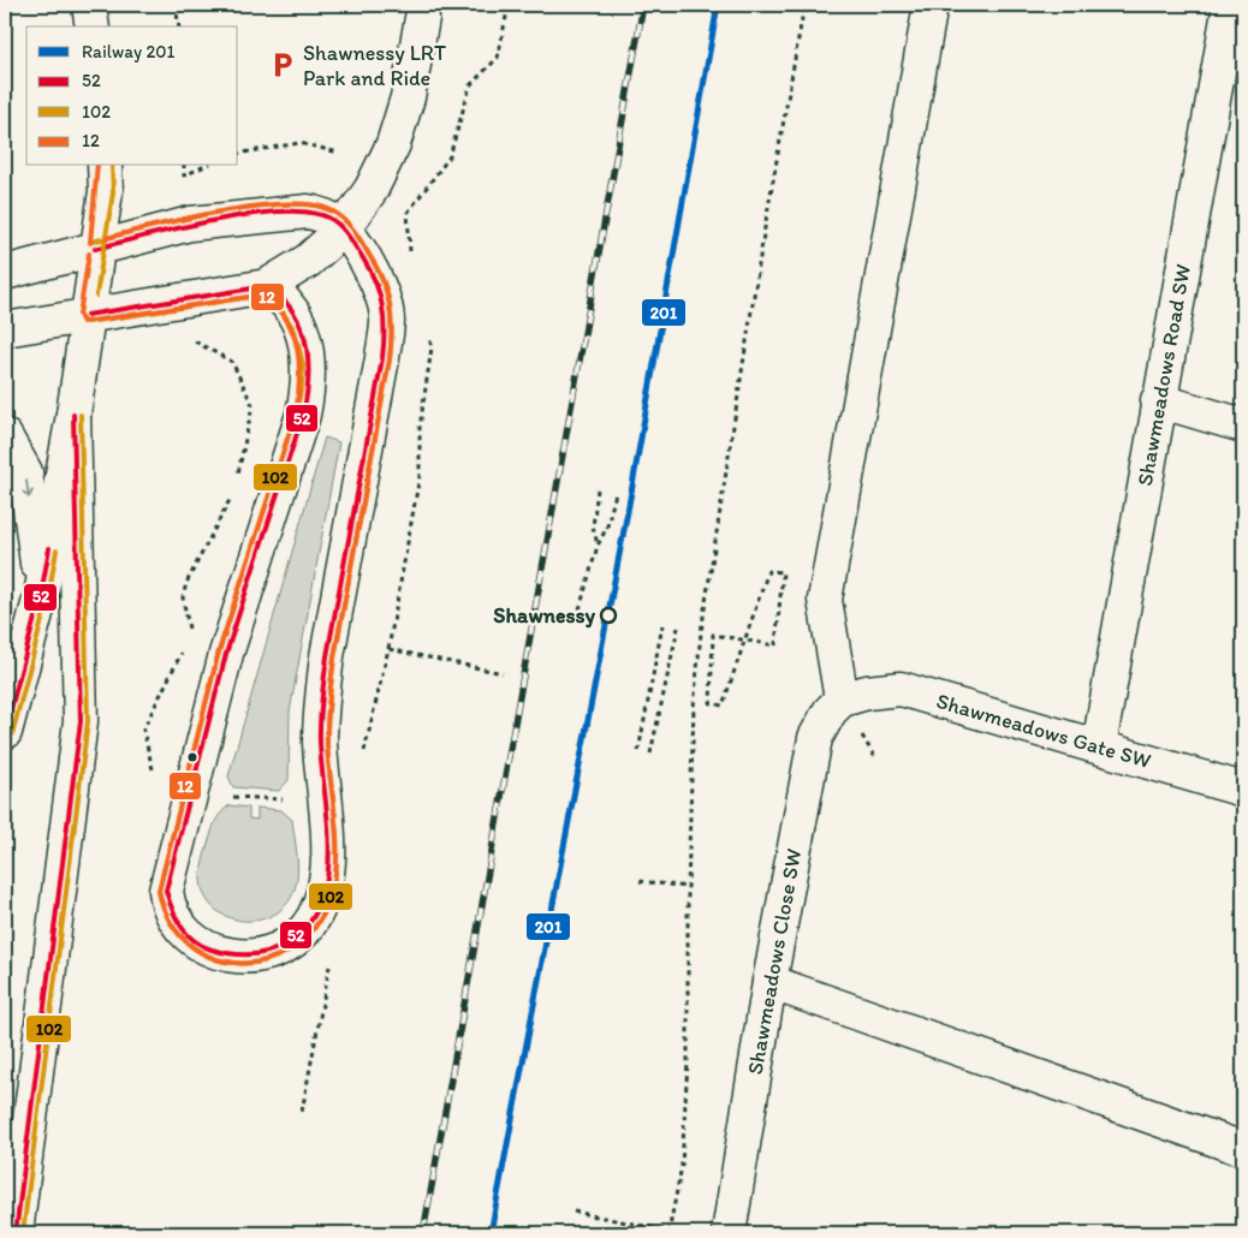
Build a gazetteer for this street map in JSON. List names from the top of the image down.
{
  "streets": {
    "street": ["Shawmeadows Road SW", "Shawmeadows Gate SW", "Shawmeadows Close SW"]
  },
  "crossings": [
    ["Shawmeadows Road SW", "Shawmeadows Gate SW"],
    ["Shawmeadows Gate SW", "Shawmeadows Close SW"]
  ],
  "places": {
    "parking": ["Shawnessy LRT Park and Ride"],
    "other": ["Shawnessy"]
  },
  "lines": [
    "rail line 201",
    "transit line 102",
    "transit line 12",
    "transit line 52"
  ],
  "legend": [
    "Railway 201",
    "52",
    "102",
    "12"
  ]
}
